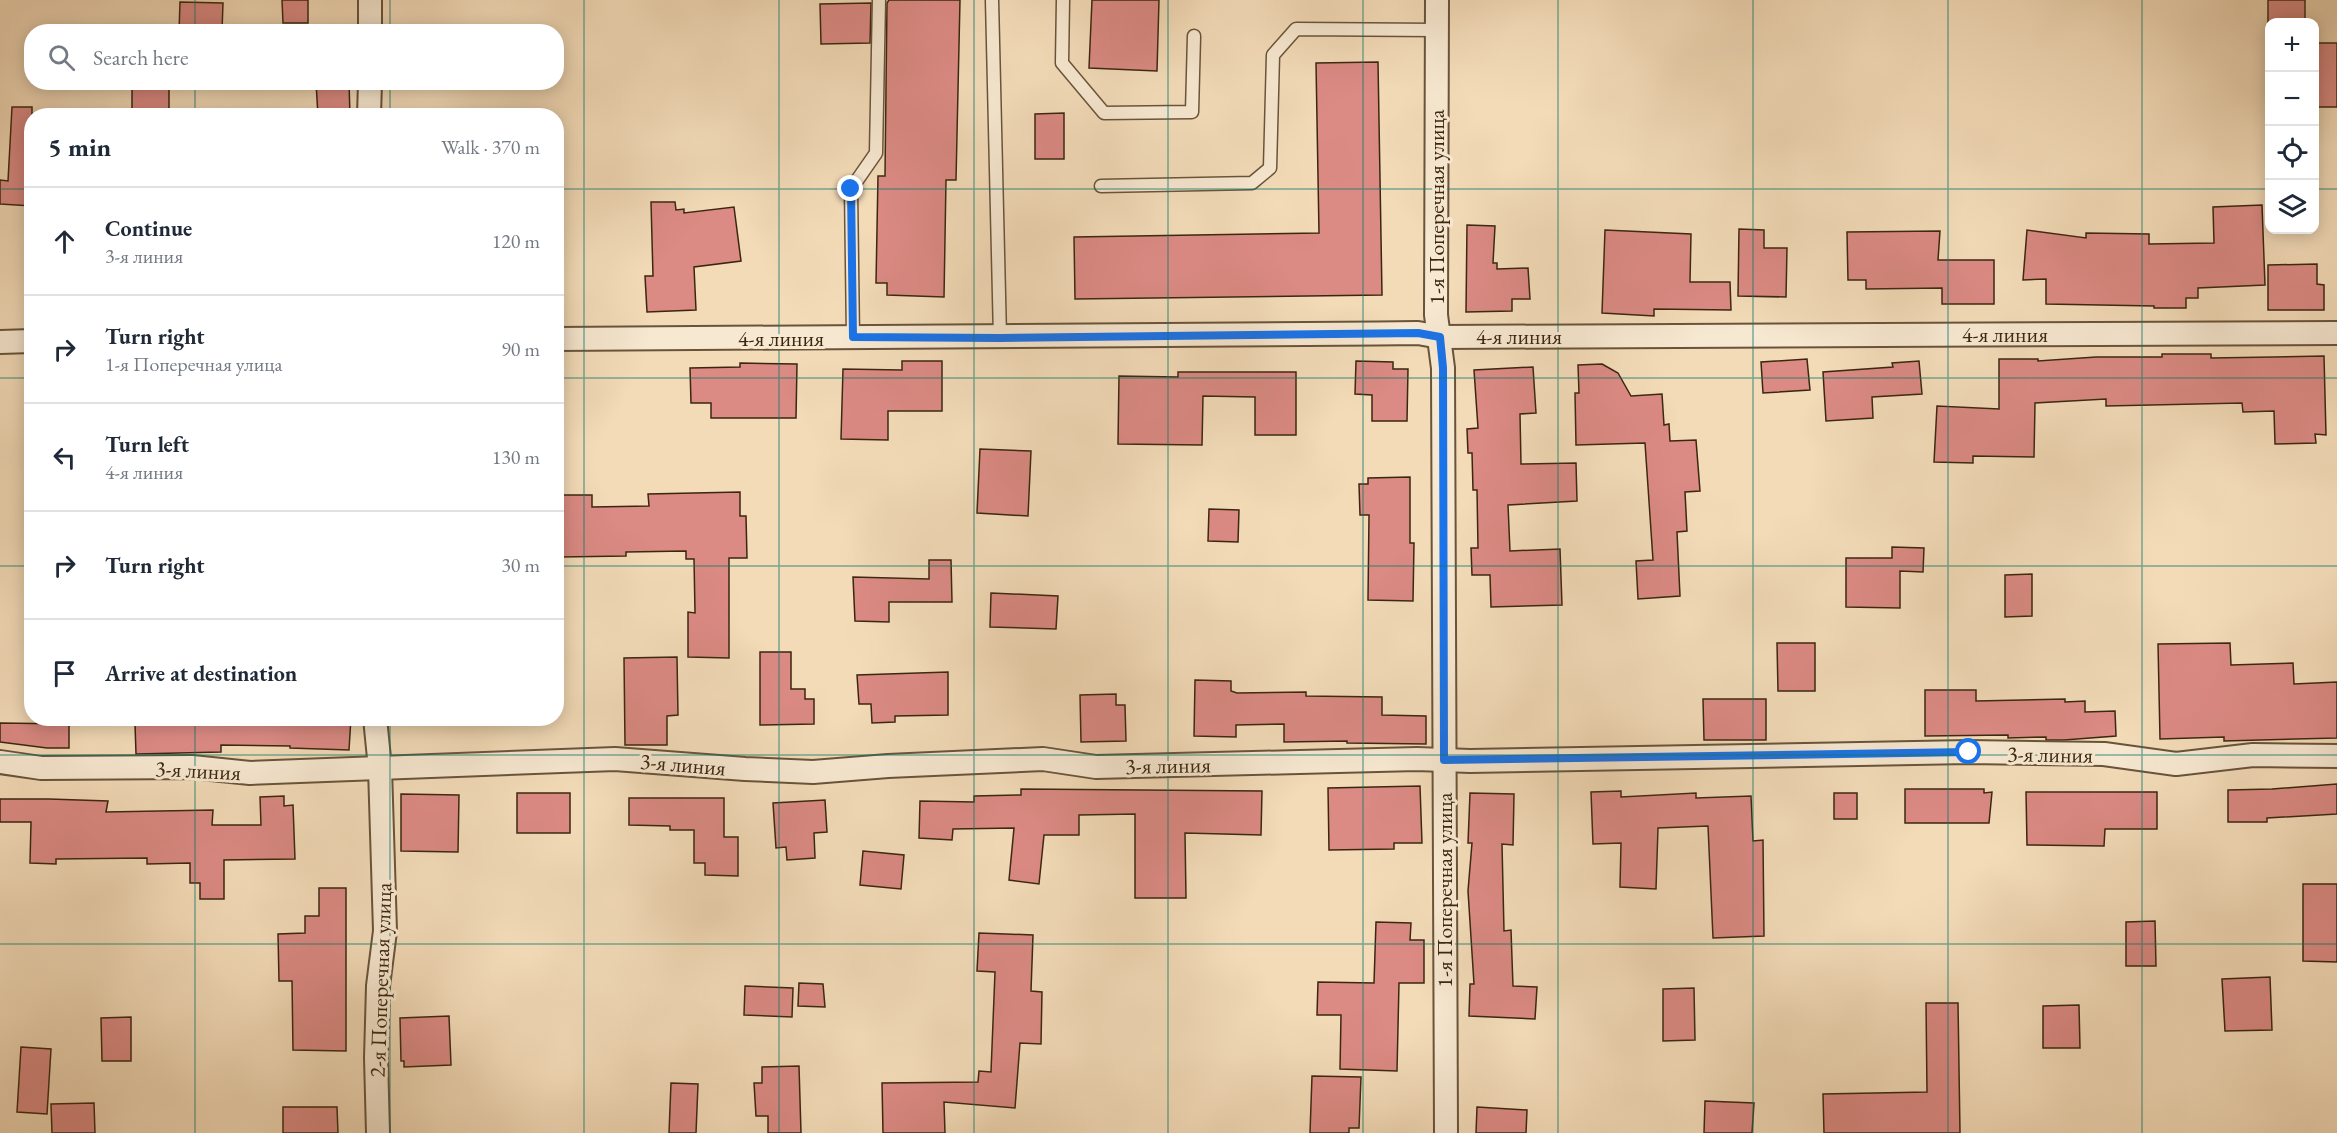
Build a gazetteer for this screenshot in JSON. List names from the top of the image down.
{
  "streets": {
    "street": [
      "1-я Поперечная улица",
      "4-я линия",
      "3-я линия",
      "2-я Поперечная улица"
    ]
  },
  "crossings": [
    ["1-я Поперечная улица", "4-я линия"],
    ["1-я Поперечная улица", "3-я линия"],
    ["3-я линия", "2-я Поперечная улица"]
  ],
  "page": {
    "map_buttons": ["+", "−"],
    "search": "Search here",
    "heading": ["5 min", "Walk · 370 m"],
    "list": [
      ["Continue", "3-я линия", "120 m"],
      ["Turn right", "1-я Поперечная улица", "90 m"],
      ["Turn left", "4-я линия", "130 m"],
      ["Turn right", "30 m"],
      "Arrive at destination"
    ]
  }
}
